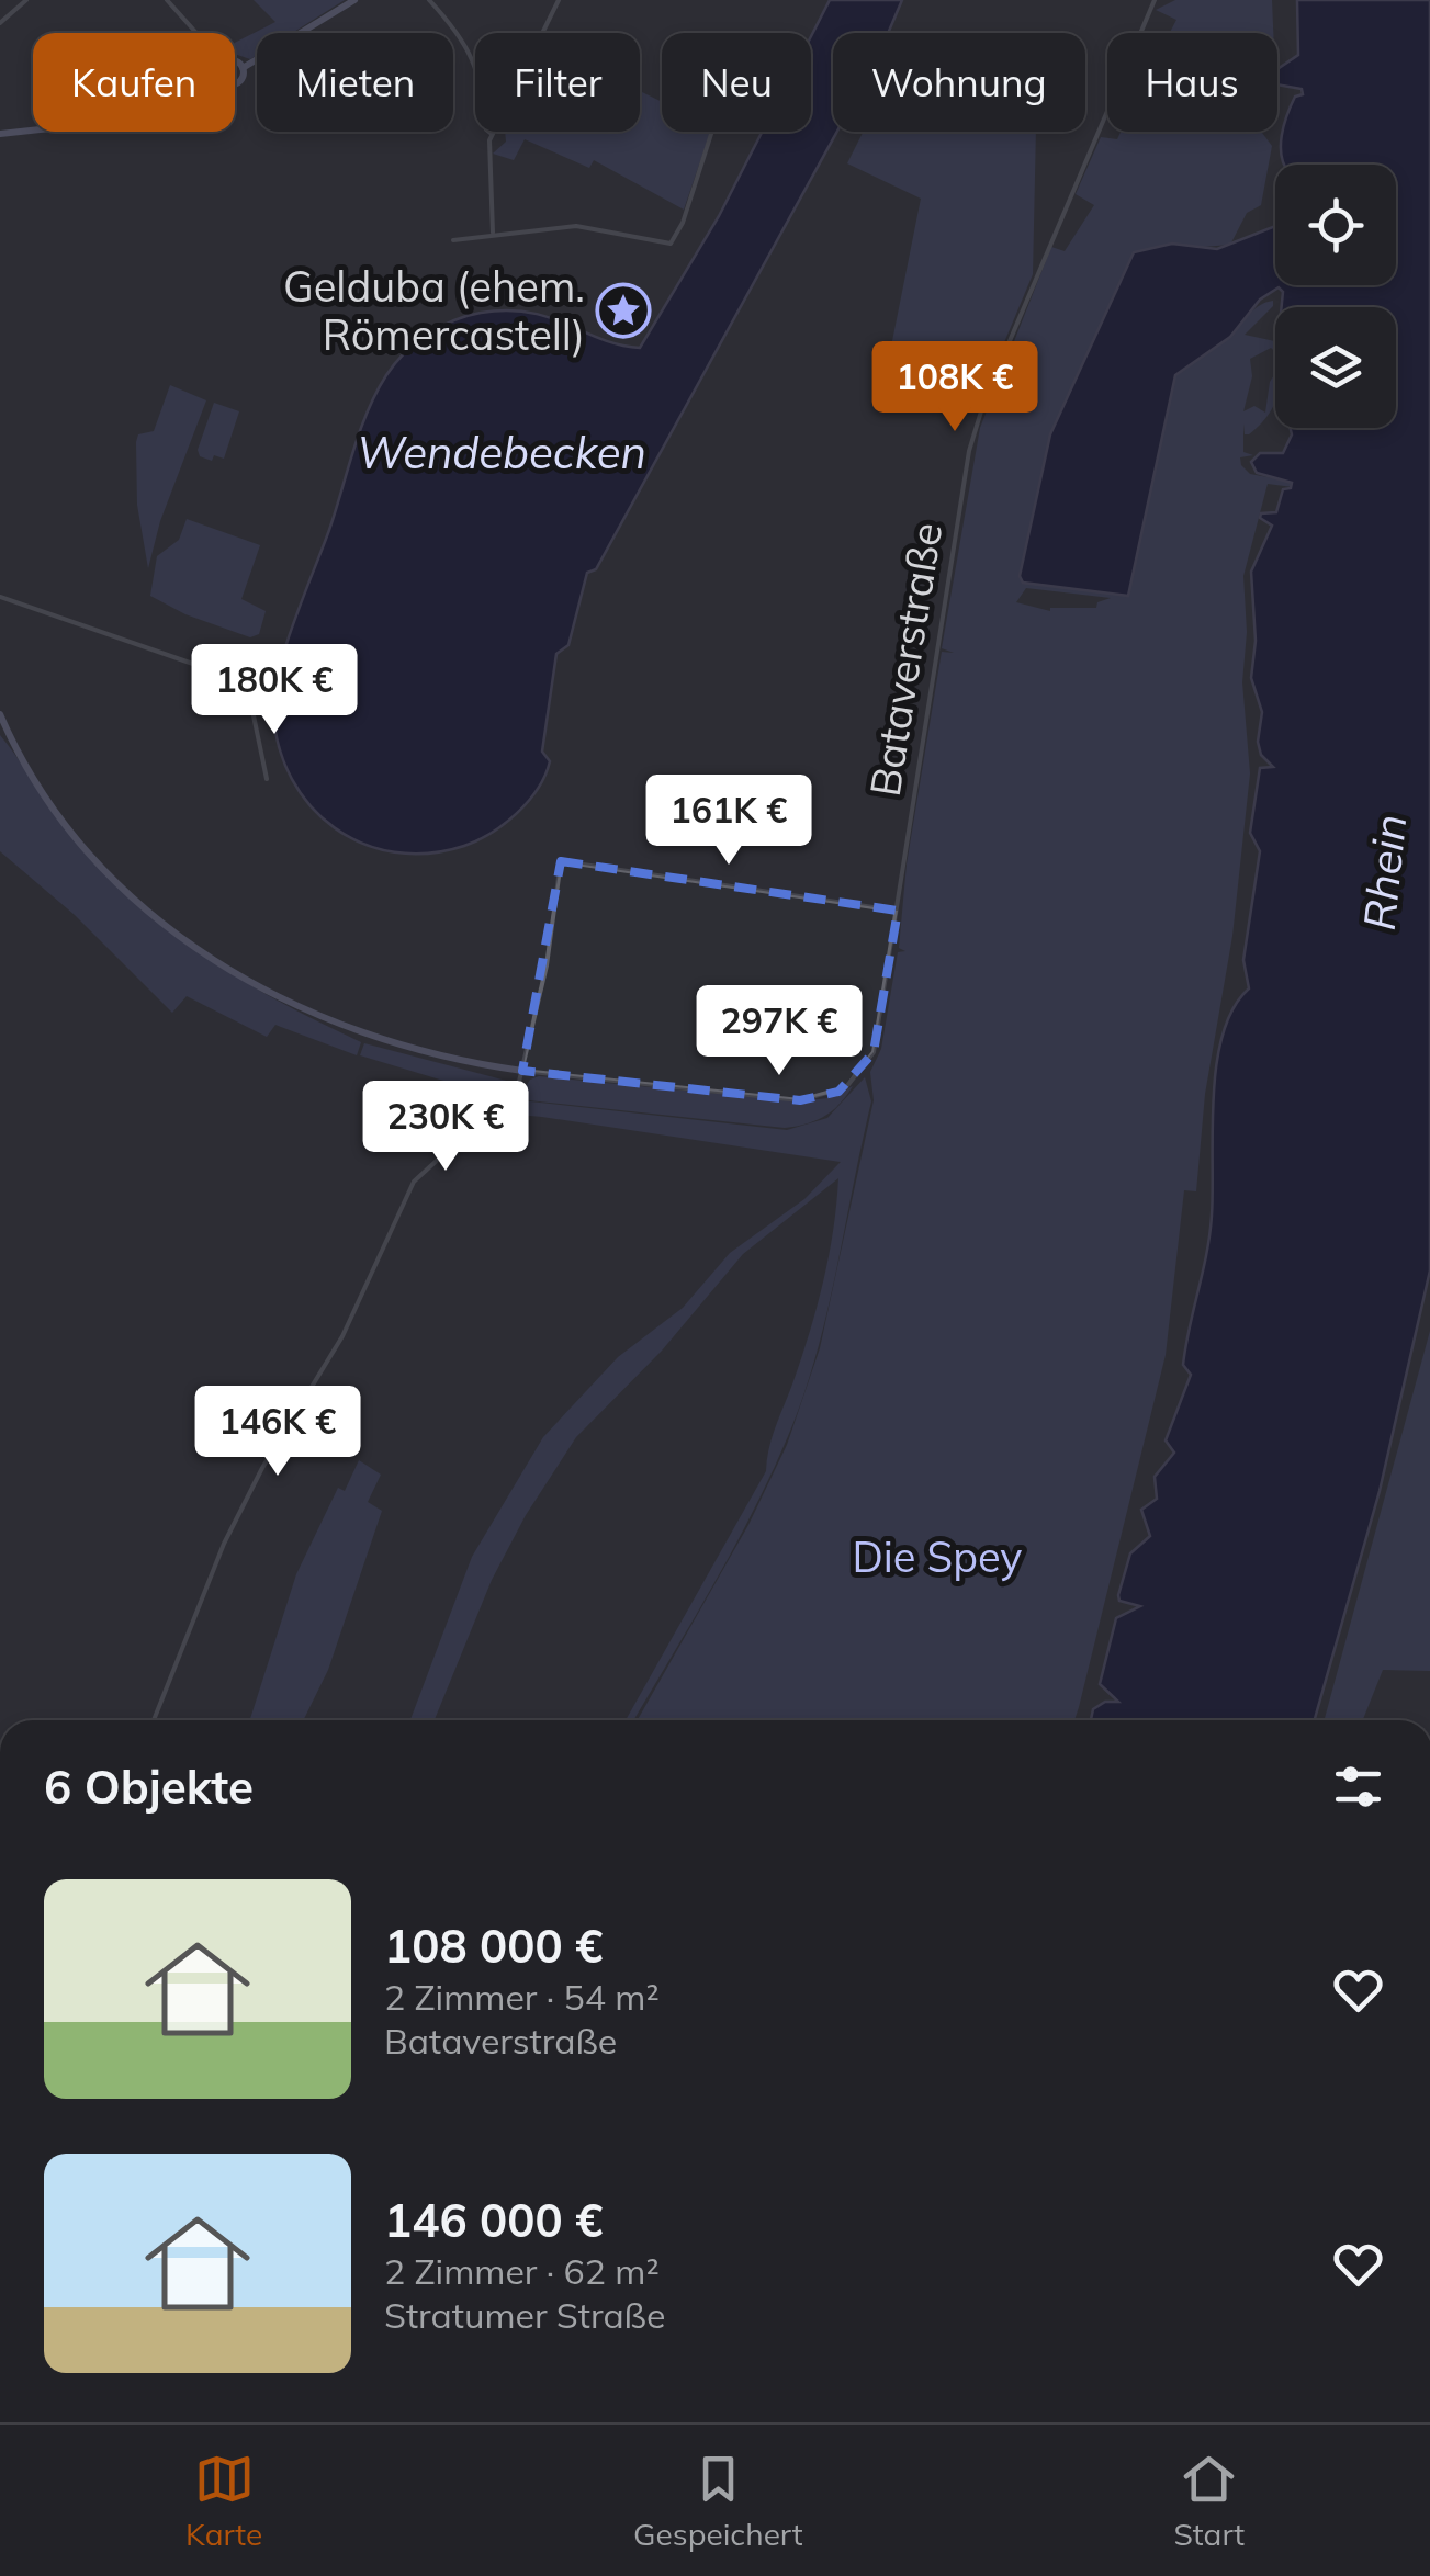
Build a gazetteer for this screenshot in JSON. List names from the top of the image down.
{
  "streets": {
    "street": ["Bataverstraße"]
  },
  "water": ["Wendebecken", "Rhein"],
  "parks": ["Die Spey"],
  "places": {
    "place": ["Gelduba (ehem. Römercastell)"]
  },
  "page": {
    "chip": [
      "Kaufen",
      "Mieten",
      "Filter",
      "Neu",
      "Wohnung",
      "Haus"
    ],
    "price": [
      "108K €",
      "180K €",
      "161K €",
      "297K €",
      "230K €",
      "146K €"
    ],
    "heading": "6 Objekte",
    "list": [
      {
        "name": "108 000 €",
        "note": "2 Zimmer · 54 m² · Bataverstraße"
      },
      {
        "name": "146 000 €",
        "note": "2 Zimmer · 62 m² · Stratumer Straße"
      }
    ],
    "tabs": ["Karte", "Gespeichert", "Start"]
  }
}
